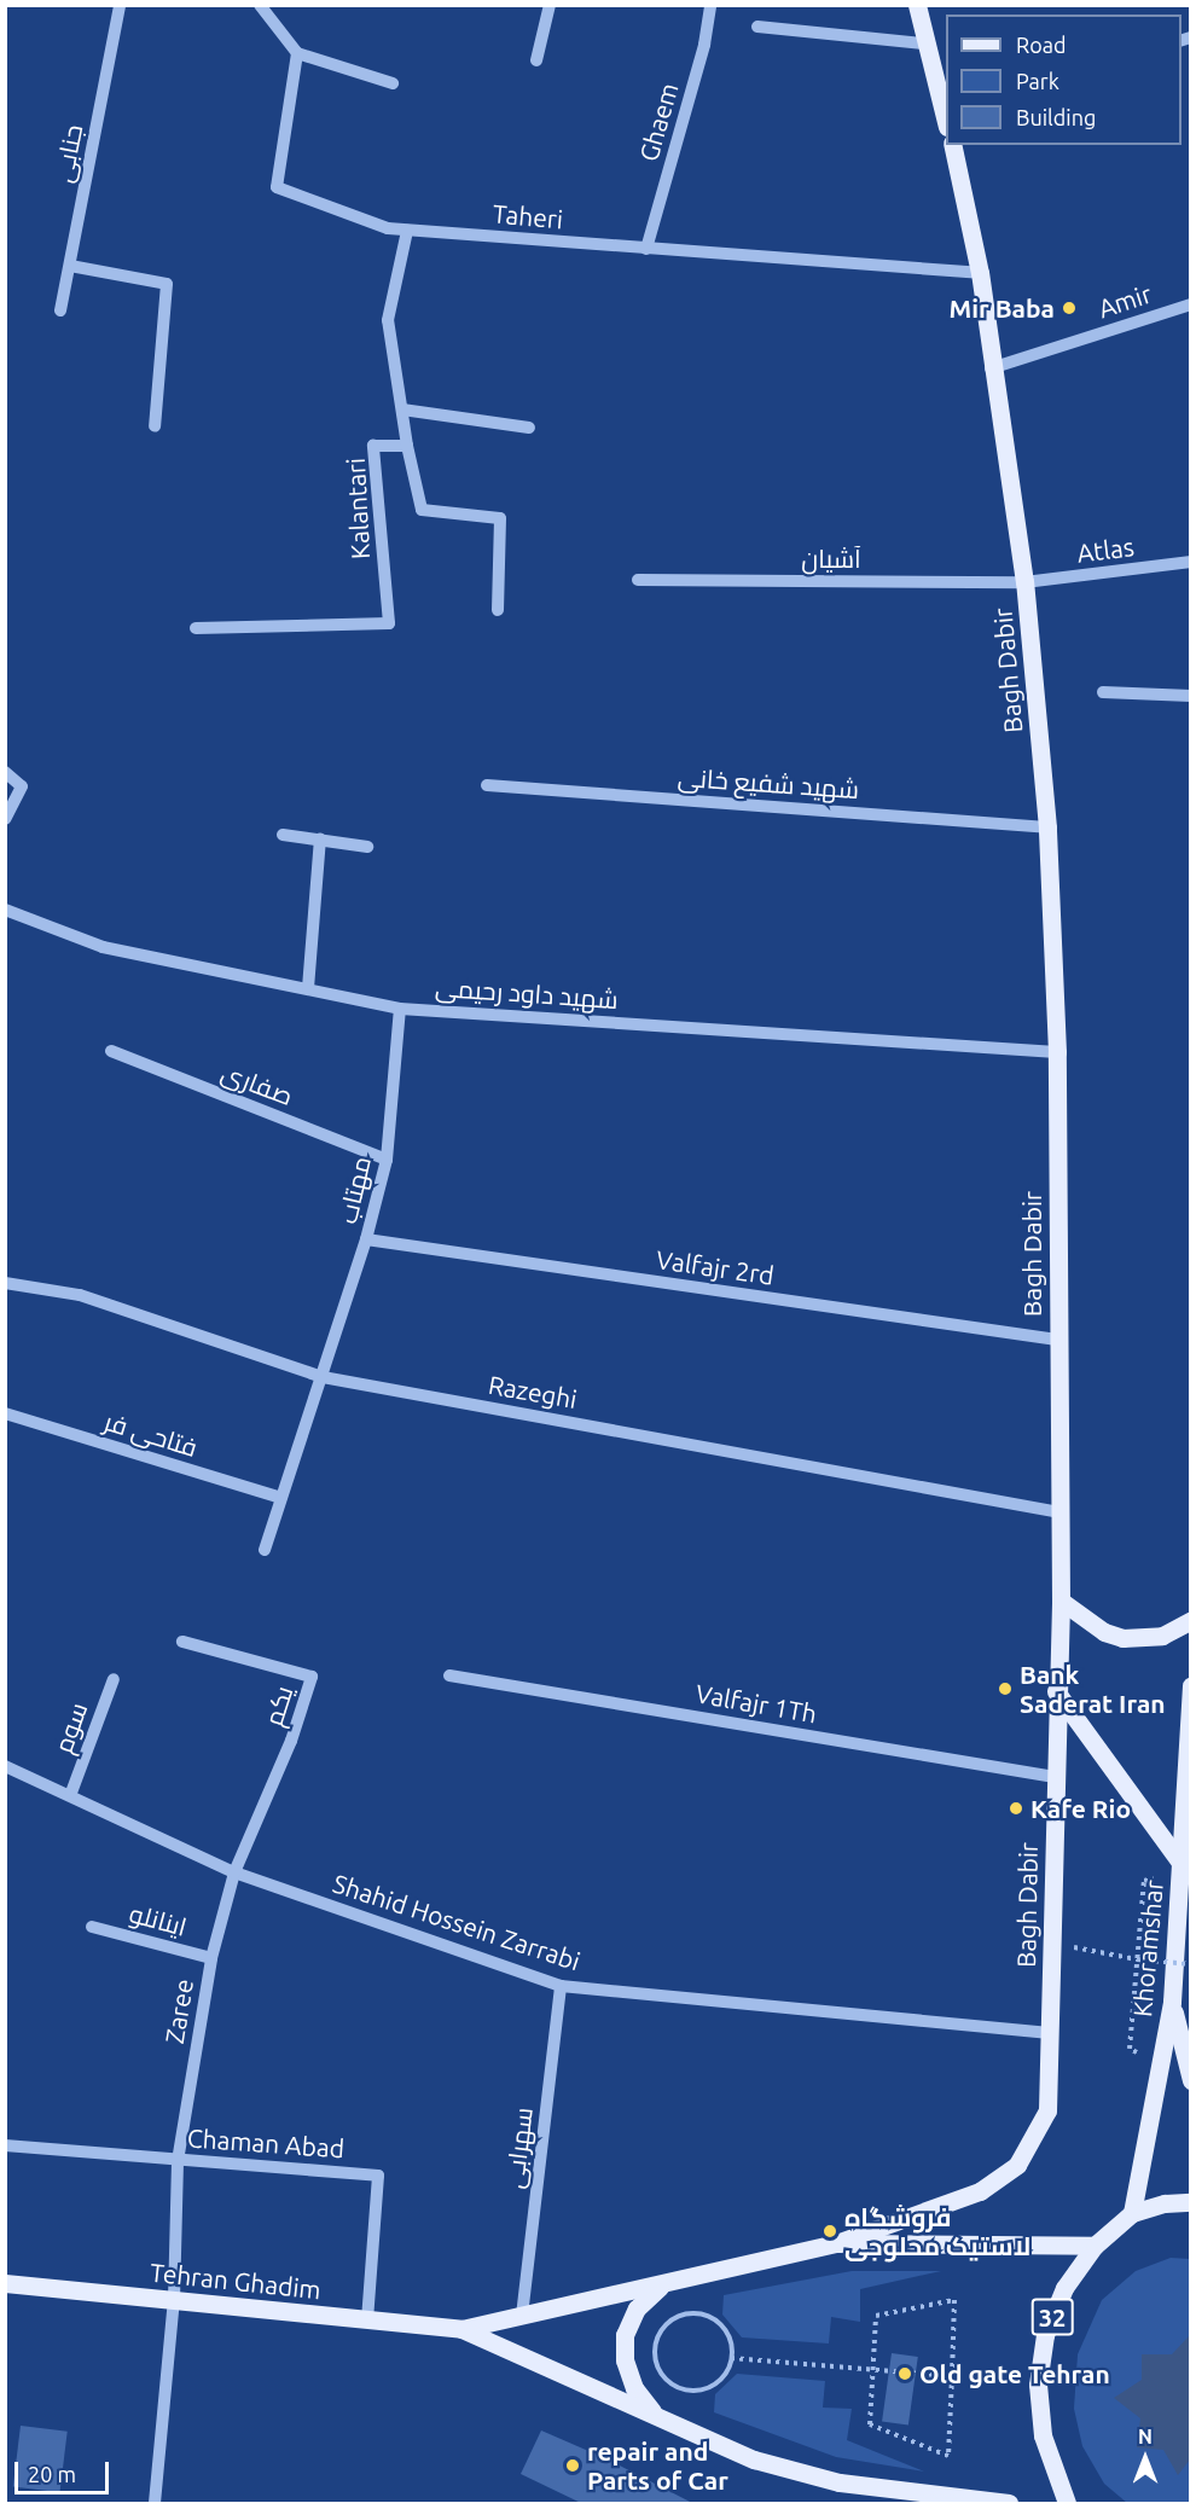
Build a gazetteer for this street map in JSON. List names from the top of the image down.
{
  "streets": {
    "main road": [
      "Bagh Dabir",
      "Khoramshar",
      "Tehran Ghadim",
      "32"
    ],
    "street": [
      "Ghaem",
      "جنابی",
      "Taheri",
      "Amir",
      "Kalantari",
      "Atlas",
      "آشیان",
      "شهید شفیع خانی",
      "شهید داود رحیمی",
      "صفاری",
      "مهتاب",
      "Valfajr 2rd",
      "Razeghi",
      "فتاحی فر",
      "Valfajr 1Th",
      "یکم",
      "سوم",
      "اینانلو",
      "Shahid Hossein Zarrabi",
      "Zaree",
      "Chaman Abad",
      "سهرابی"
    ]
  },
  "crossings": [
    ["Ghaem", "Taheri"],
    ["Taheri", "Bagh Dabir"],
    ["Amir", "Bagh Dabir"],
    ["Atlas", "آشیان"],
    ["Atlas", "Bagh Dabir"],
    ["آشیان", "Bagh Dabir"],
    ["Bagh Dabir", "شهید شفیع خانی"],
    ["Bagh Dabir", "شهید داود رحیمی"],
    ["Bagh Dabir", "Valfajr 2rd"],
    ["Bagh Dabir", "Razeghi"],
    ["Bagh Dabir", "Valfajr 1Th"],
    ["Bagh Dabir", "Shahid Hossein Zarrabi"],
    ["شهید داود رحیمی", "مهتاب"],
    ["صفاری", "مهتاب"],
    ["مهتاب", "Valfajr 2rd"],
    ["مهتاب", "Razeghi"],
    ["یکم", "Shahid Hossein Zarrabi"],
    ["یکم", "Zaree"],
    ["سوم", "Shahid Hossein Zarrabi"],
    ["اینانلو", "Zaree"],
    ["Shahid Hossein Zarrabi", "Zaree"],
    ["Shahid Hossein Zarrabi", "سهرابی"],
    ["Khoramshar", "32"],
    ["Zaree", "Chaman Abad"],
    ["Zaree", "Tehran Ghadim"],
    ["Chaman Abad", "Tehran Ghadim"]
  ],
  "places": [
    "Mir Baba",
    "Bank Saderat Iran",
    "Kafe Rio",
    "فروشگاه لاستیک محلوجی",
    "Old gate Tehran",
    "repair and Parts of Car"
  ],
  "legend": ["Road", "Park", "Building"],
  "scale_bar": "20 m",
  "north": "top"
}
